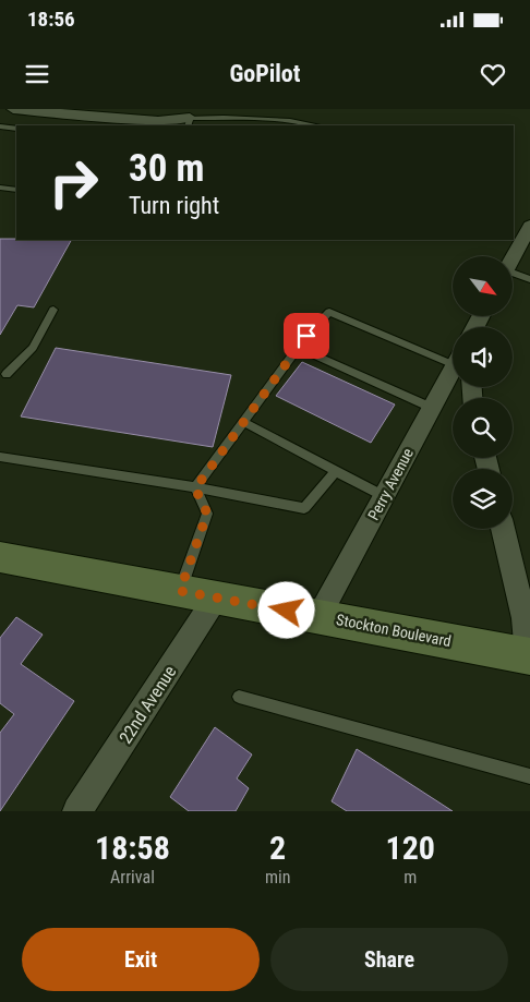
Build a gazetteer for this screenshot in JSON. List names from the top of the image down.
{
  "streets": {
    "main road": ["Stockton Boulevard"],
    "street": ["Perry Avenue", "22nd Avenue"]
  },
  "crossings": [
    ["Perry Avenue", "Stockton Boulevard"],
    ["Stockton Boulevard", "22nd Avenue"]
  ],
  "north": "bottom right",
  "page": {
    "status": "18:56",
    "header": "GoPilot",
    "turn": ["30 m", "Turn right"],
    "eta": [
      "18:58",
      "Arrival",
      "2",
      "min",
      "120",
      "m"
    ],
    "buttons": ["Exit", "Share"]
  }
}
